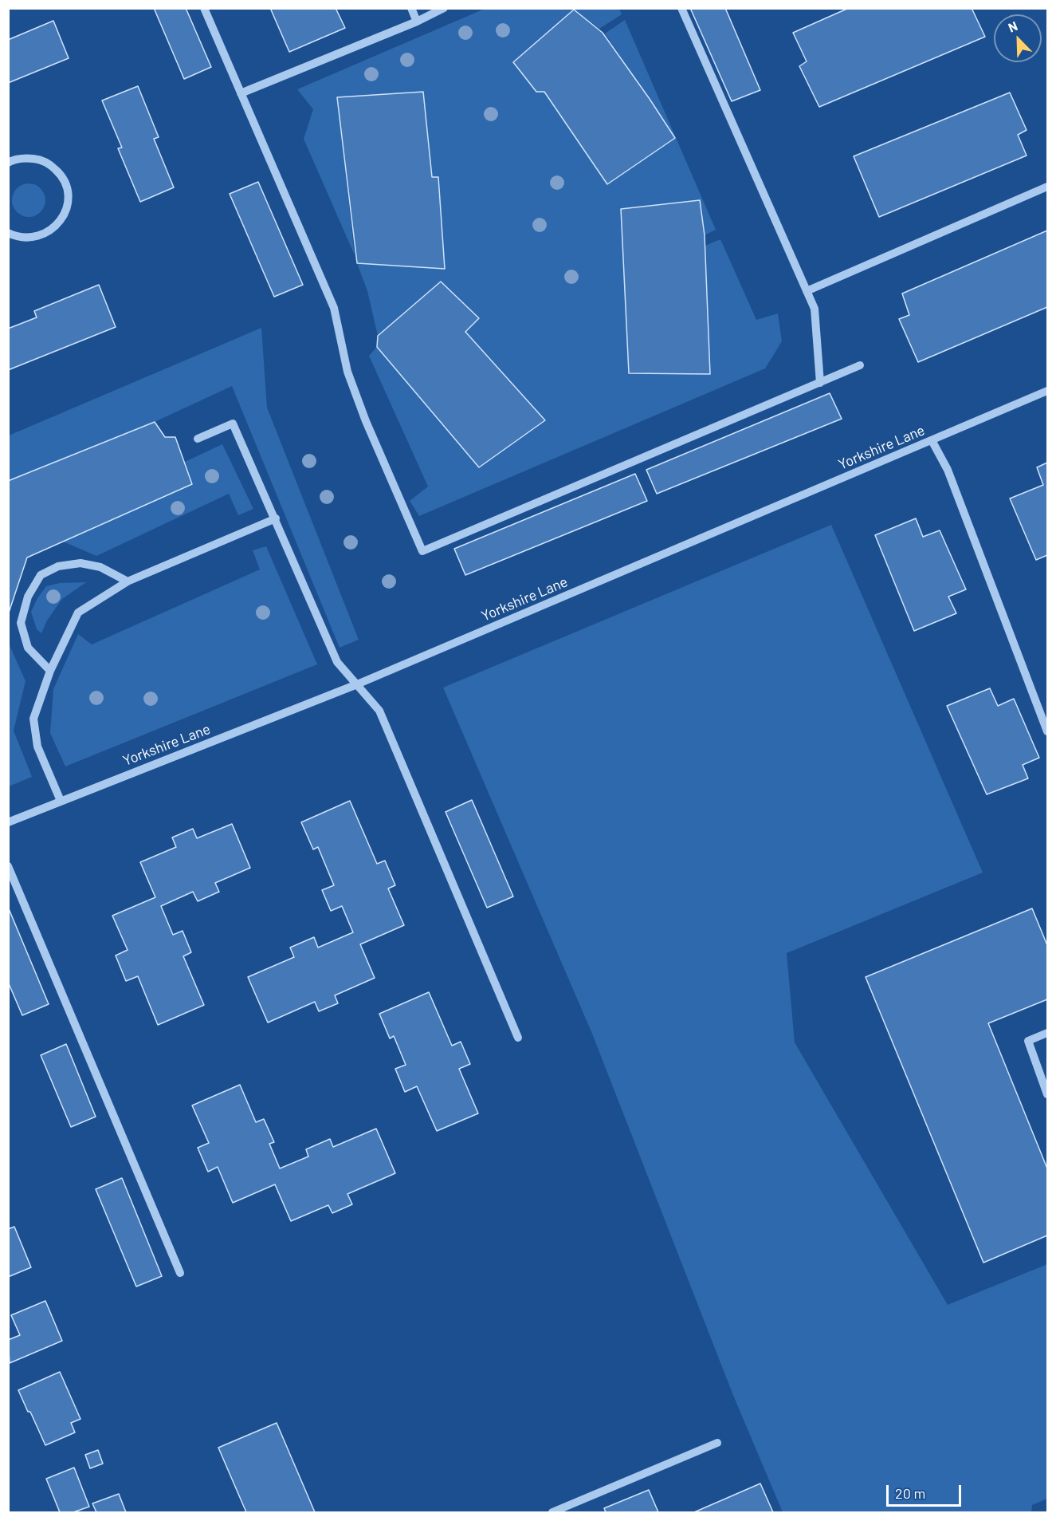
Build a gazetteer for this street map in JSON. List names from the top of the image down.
{
  "streets": {
    "street": ["Yorkshire Lane"]
  },
  "scale_bar": "20 m",
  "north": "top left"
}
